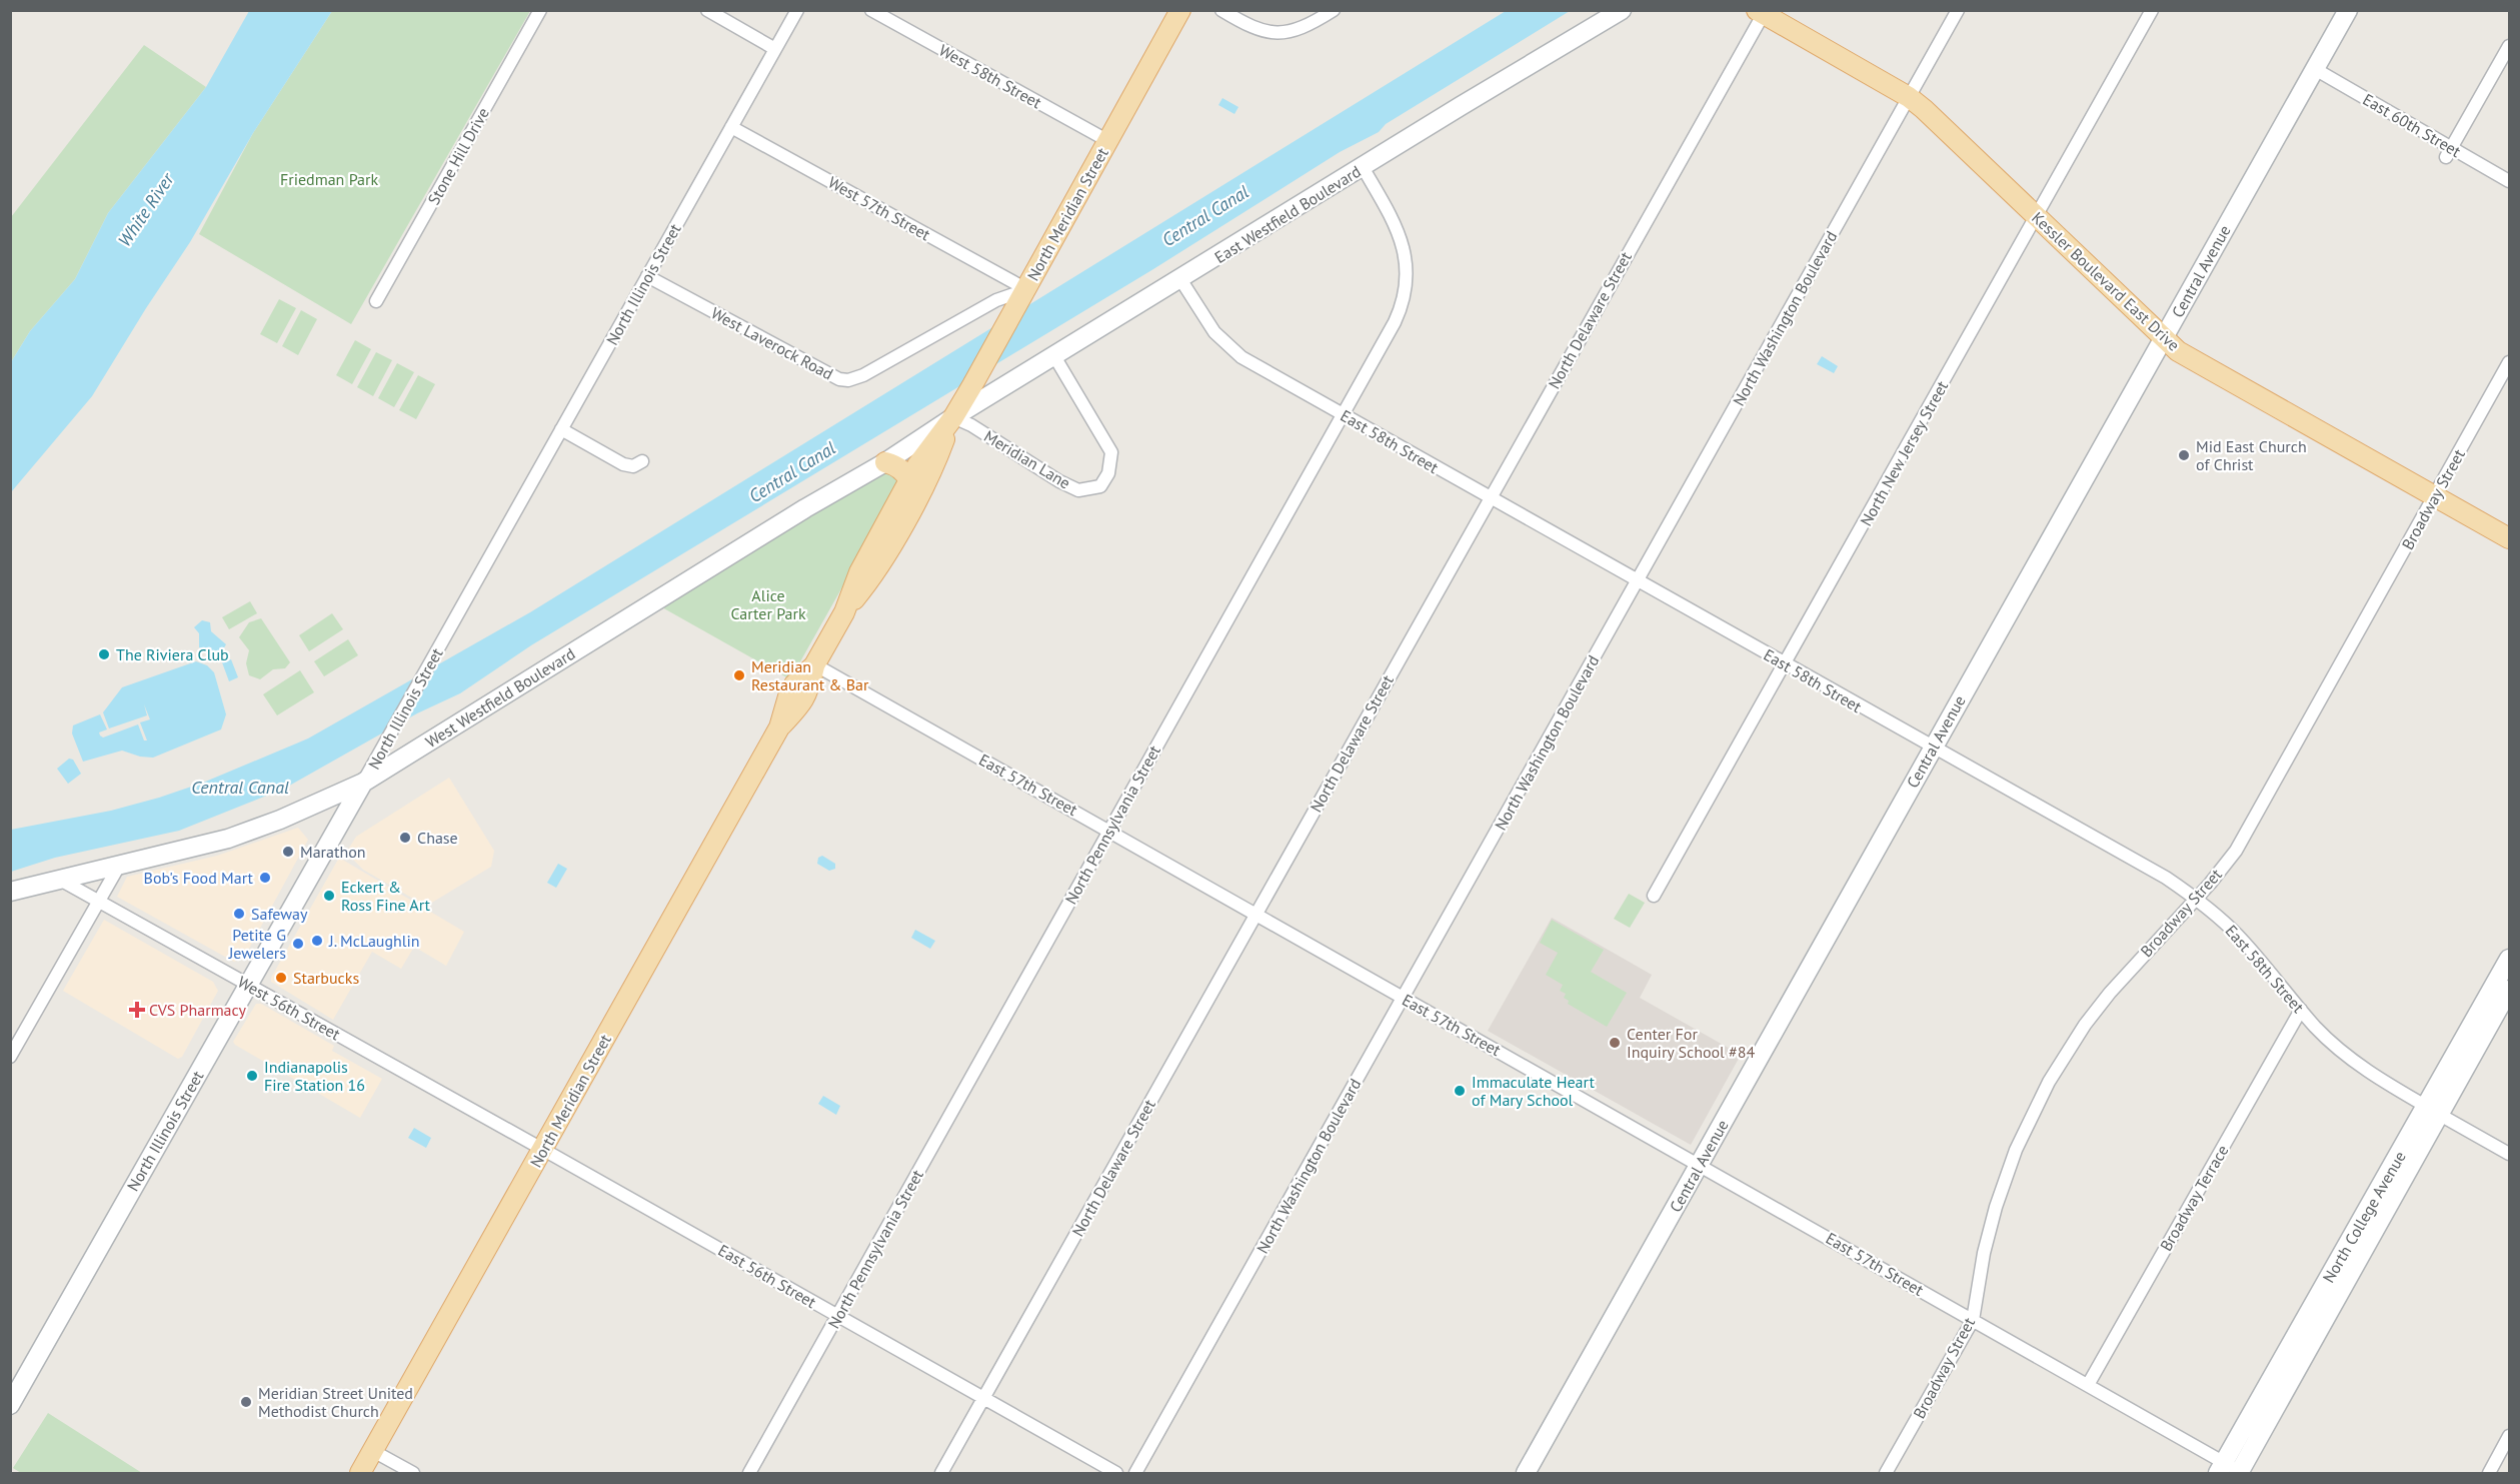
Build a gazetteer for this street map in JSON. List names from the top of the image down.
{
  "streets": {
    "main road": [
      "North Meridian Street",
      "East Westfield Boulevard",
      "Central Avenue",
      "Kessler Boulevard East Drive",
      "North Illinois Street",
      "West Westfield Boulevard",
      "North College Avenue"
    ],
    "street": [
      "West 58th Street",
      "East 60th Street",
      "Stone Hill Drive",
      "West 57th Street",
      "North Washington Boulevard",
      "North Delaware Street",
      "West Laverock Road",
      "East 58th Street",
      "North New Jersey Street",
      "Meridian Lane",
      "Broadway Street",
      "East 57th Street",
      "North Pennsylvania Street",
      "West 56th Street",
      "Broadway Terrace",
      "East 56th Street"
    ]
  },
  "crossings": [
    ["West 58th Street", "North Meridian Street"],
    ["East 60th Street", "Central Avenue"],
    ["West 57th Street", "North Meridian Street"],
    ["West 57th Street", "North Illinois Street"],
    ["West 57th Street", "West Laverock Road"],
    ["North Meridian Street", "East Westfield Boulevard"],
    ["North Meridian Street", "West Laverock Road"],
    ["North Meridian Street", "Meridian Lane"],
    ["North Meridian Street", "West Westfield Boulevard"],
    ["North Meridian Street", "East 57th Street"],
    ["North Meridian Street", "West 56th Street"],
    ["North Meridian Street", "East 56th Street"],
    ["East Westfield Boulevard", "East 58th Street"],
    ["East Westfield Boulevard", "Meridian Lane"],
    ["East Westfield Boulevard", "West Westfield Boulevard"],
    ["East Westfield Boulevard", "North Pennsylvania Street"],
    ["Central Avenue", "Kessler Boulevard East Drive"],
    ["Central Avenue", "East 58th Street"],
    ["Central Avenue", "East 57th Street"],
    ["Kessler Boulevard East Drive", "North Washington Boulevard"],
    ["Kessler Boulevard East Drive", "North Delaware Street"],
    ["Kessler Boulevard East Drive", "North New Jersey Street"],
    ["Kessler Boulevard East Drive", "Broadway Street"],
    ["North Illinois Street", "West Laverock Road"],
    ["North Illinois Street", "West Westfield Boulevard"],
    ["North Illinois Street", "West 56th Street"],
    ["North Washington Boulevard", "East 58th Street"],
    ["North Washington Boulevard", "East 57th Street"],
    ["North Delaware Street", "East 58th Street"],
    ["North Delaware Street", "East 57th Street"],
    ["North Delaware Street", "East 56th Street"],
    ["East 58th Street", "North New Jersey Street"],
    ["East 58th Street", "Broadway Street"],
    ["East 58th Street", "North Pennsylvania Street"],
    ["East 58th Street", "Broadway Terrace"],
    ["East 58th Street", "North College Avenue"],
    ["Meridian Lane", "West Westfield Boulevard"],
    ["Broadway Street", "East 57th Street"],
    ["West Westfield Boulevard", "West 56th Street"],
    ["East 57th Street", "North Pennsylvania Street"],
    ["East 57th Street", "Broadway Terrace"],
    ["East 57th Street", "North College Avenue"],
    ["North Pennsylvania Street", "East 56th Street"],
    ["West 56th Street", "East 56th Street"]
  ],
  "water": ["White River", "Central Canal"],
  "parks": ["Friedman Park", "Alice Carter Park"],
  "places": {
    "other": [
      "Mid East Church of Christ",
      "The Riviera Club",
      "Meridian Restaurant & Bar",
      "Chase",
      "Marathon",
      "Bob's Food Mart",
      "Eckert & Ross Fine Art",
      "Safeway",
      "J. McLaughlin",
      "Petite G Jewelers",
      "Starbucks",
      "Center For Inquiry School #84",
      "Indianapolis Fire Station 16",
      "Immaculate Heart of Mary School",
      "Meridian Street United Methodist Church"
    ],
    "health": ["CVS Pharmacy"]
  }
}
